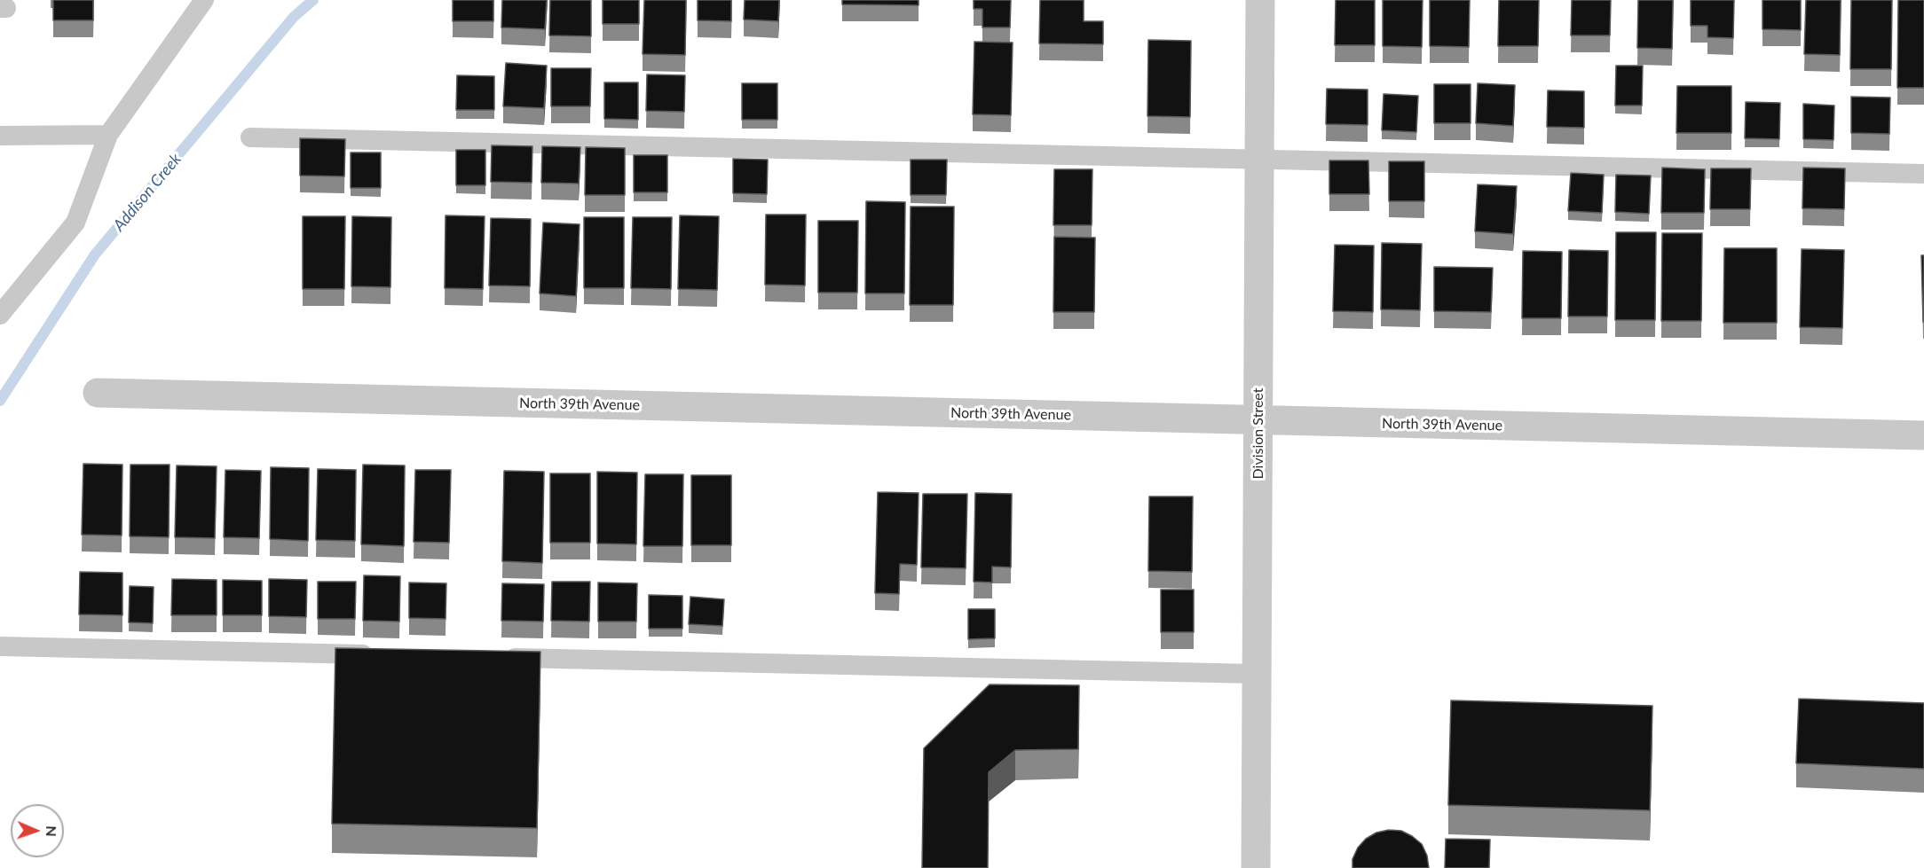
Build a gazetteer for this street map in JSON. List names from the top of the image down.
{
  "streets": {
    "street": ["North 39th Avenue", "Division Street"]
  },
  "crossings": [
    ["North 39th Avenue", "Division Street"]
  ],
  "water": ["Addison Creek"],
  "north": "right"
}
